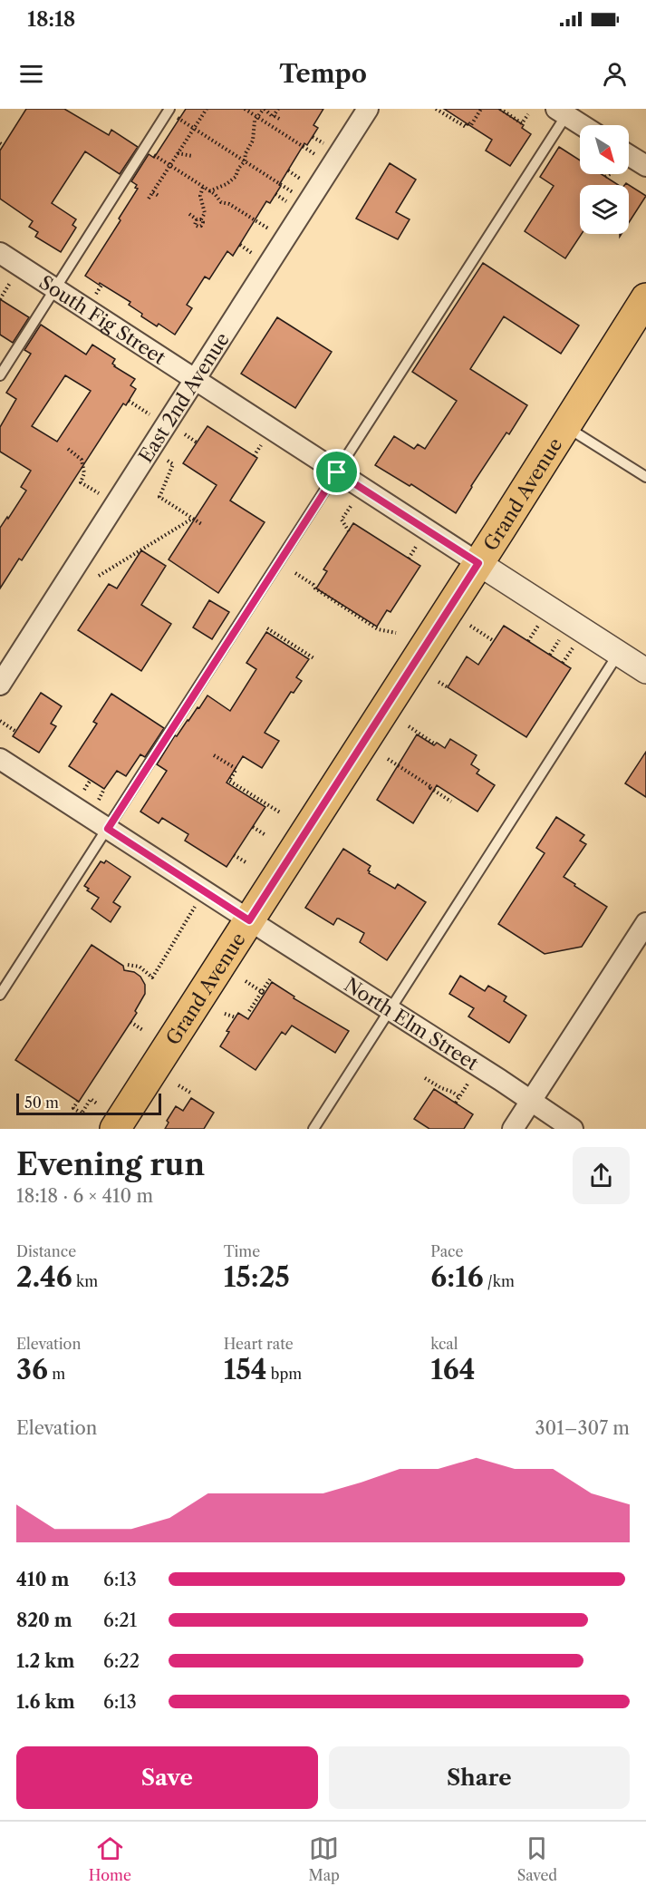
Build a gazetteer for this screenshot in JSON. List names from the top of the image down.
{
  "streets": {
    "main road": ["Grand Avenue"],
    "street": ["South Fig Street", "East 2nd Avenue", "North Elm Street"]
  },
  "crossings": [
    ["South Fig Street", "East 2nd Avenue"],
    ["South Fig Street", "Grand Avenue"],
    ["Grand Avenue", "North Elm Street"]
  ],
  "scale_bar": "50 m",
  "north": "bottom right",
  "page": {
    "status": "18:18",
    "header": "Tempo",
    "scale": "50 m",
    "heading": ["Evening run", "18:18 · 6 × 410 m"],
    "stats": [
      ["Distance", "2.46 km"],
      ["Time", "15:25"],
      ["Pace", "6:16 /km"],
      ["Elevation", "36 m"],
      ["Heart rate", "154 bpm"],
      ["kcal", "164"]
    ],
    "chart": ["Elevation", "301–307 m"],
    "list": [
      {
        "name": "410 m",
        "note": "6:13"
      },
      {
        "name": "820 m",
        "note": "6:21"
      },
      {
        "name": "1.2 km",
        "note": "6:22"
      },
      {
        "name": "1.6 km",
        "note": "6:13"
      }
    ],
    "buttons": ["Save", "Share"],
    "tabs": ["Home", "Map", "Saved"]
  }
}
